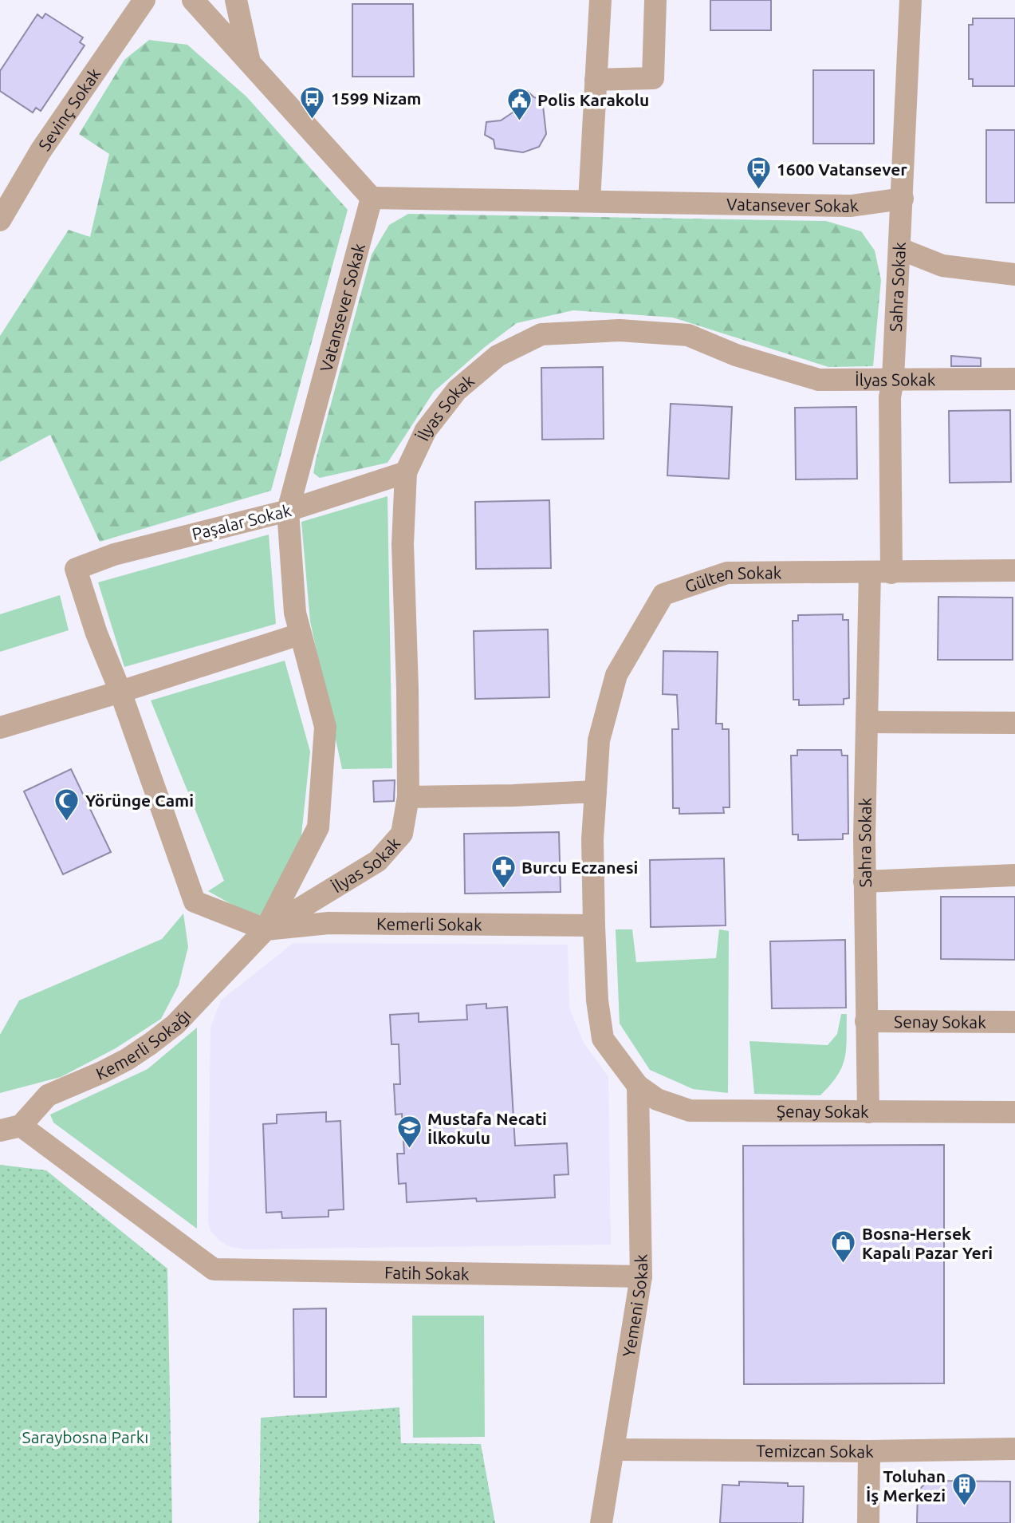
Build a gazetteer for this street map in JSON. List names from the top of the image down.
{
  "streets": {
    "street": [
      "Sevinç Sokak",
      "Vatansever Sokak",
      "Sahra Sokak",
      "İlyas Sokak",
      "Paşalar Sokak",
      "Gülten Sokak",
      "Kemerli Sokak",
      "Senay Sokak",
      "Kemerli Sokağı",
      "Şenay Sokak",
      "Fatih Sokak",
      "Yemeni Sokak",
      "Temizcan Sokak"
    ]
  },
  "crossings": [
    ["Vatansever Sokak", "Sahra Sokak"],
    ["Vatansever Sokak", "İlyas Sokak"],
    ["Vatansever Sokak", "Paşalar Sokak"],
    ["Vatansever Sokak", "Kemerli Sokak"],
    ["Vatansever Sokak", "Kemerli Sokağı"],
    ["Sahra Sokak", "İlyas Sokak"],
    ["Sahra Sokak", "Gülten Sokak"],
    ["Sahra Sokak", "Senay Sokak"],
    ["Sahra Sokak", "Şenay Sokak"],
    ["İlyas Sokak", "Paşalar Sokak"],
    ["İlyas Sokak", "Kemerli Sokak"],
    ["İlyas Sokak", "Kemerli Sokağı"],
    ["Gülten Sokak", "Kemerli Sokak"],
    ["Gülten Sokak", "Şenay Sokak"],
    ["Gülten Sokak", "Yemeni Sokak"],
    ["Kemerli Sokak", "Kemerli Sokağı"],
    ["Kemerli Sokağı", "Fatih Sokak"],
    ["Şenay Sokak", "Yemeni Sokak"],
    ["Fatih Sokak", "Yemeni Sokak"],
    ["Yemeni Sokak", "Temizcan Sokak"]
  ],
  "parks": ["Saraybosna Parkı"],
  "places": {
    "bus stop": ["1599 Nizam", "1600 Vatansever"],
    "public building": ["Polis Karakolu"],
    "mosque": ["Yörünge Cami"],
    "pharmacy": ["Burcu Eczanesi"],
    "school or university": ["Mustafa Necati İlkokulu"],
    "shop": ["Bosna-Hersek Kapalı Pazar Yeri"],
    "building": ["Toluhan İş Merkezi"]
  }
}
